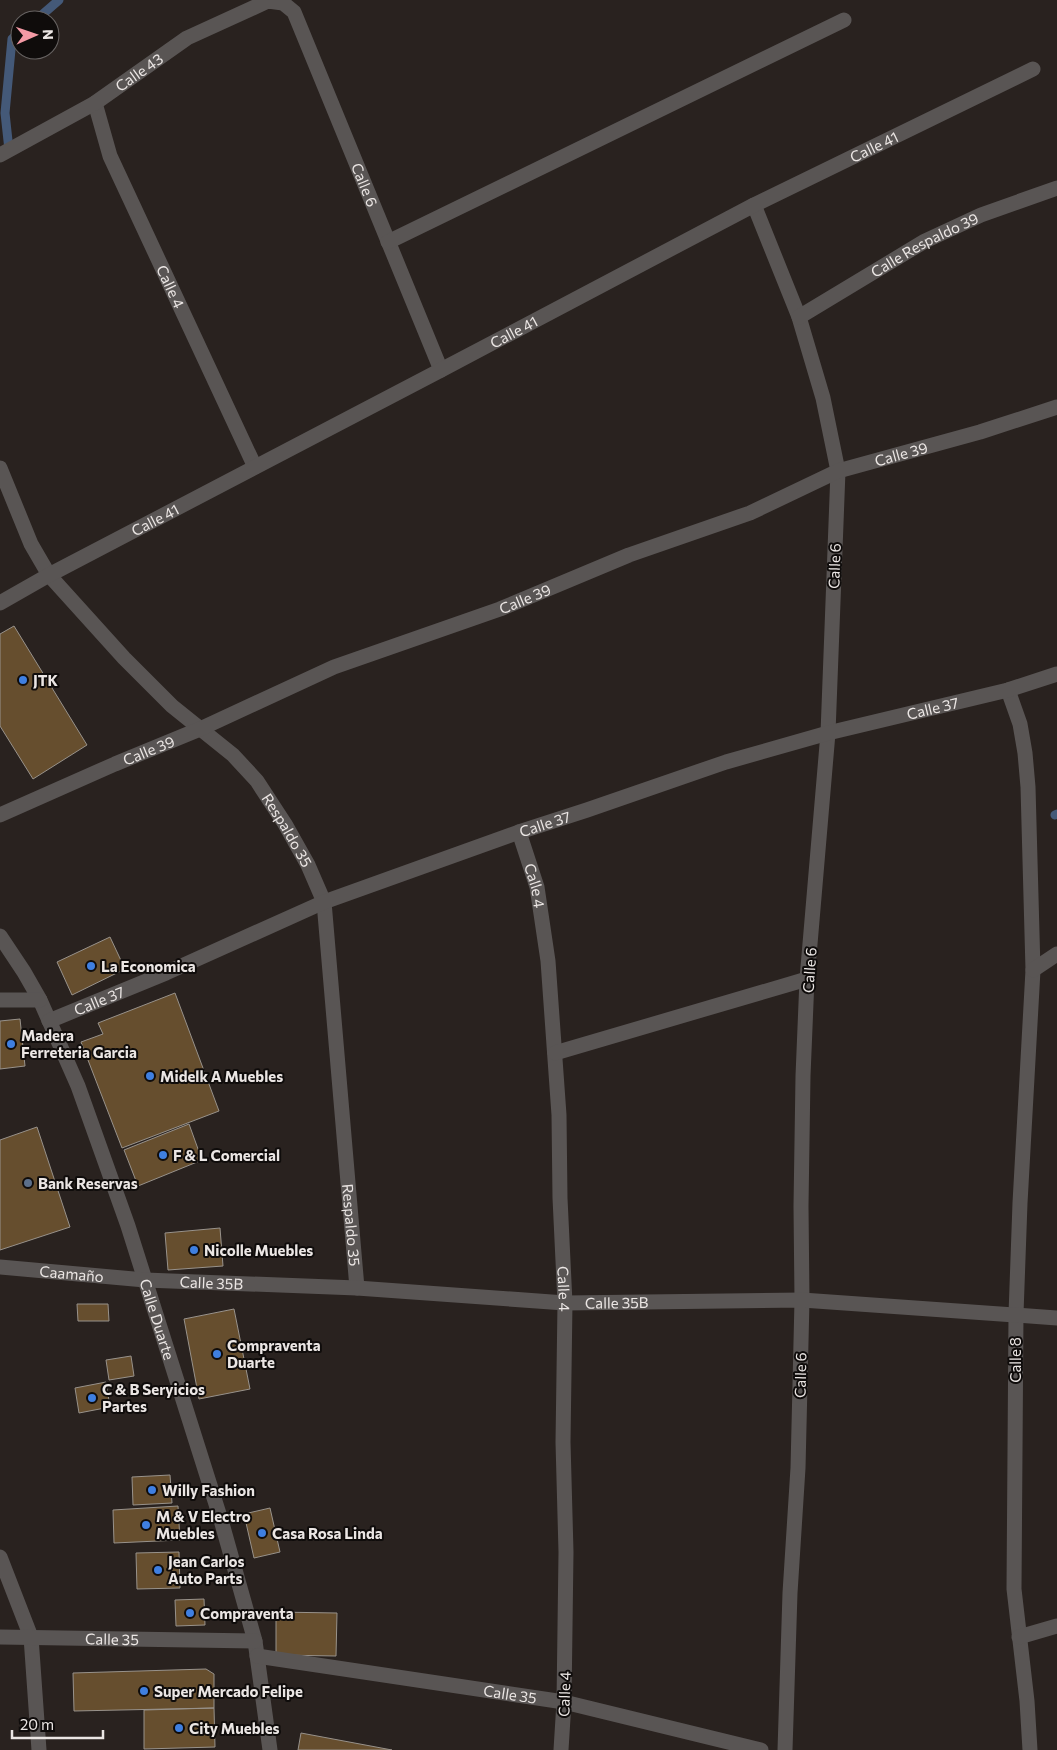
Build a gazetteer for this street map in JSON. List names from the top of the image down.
{
  "streets": {
    "street": [
      "Calle 43",
      "Calle 41",
      "Calle 6",
      "Calle Respaldo 39",
      "Calle 4",
      "Calle 39",
      "Calle 37",
      "Respaldo 35",
      "Caamaño",
      "Calle 35B",
      "Calle Duarte",
      "Calle 8",
      "Calle 35"
    ]
  },
  "crossings": [
    ["Calle 43", "Calle 6"],
    ["Calle 43", "Calle 4"],
    ["Calle 41", "Calle 6"],
    ["Calle 41", "Calle 4"],
    ["Calle 41", "Respaldo 35"],
    ["Calle 6", "Calle Respaldo 39"],
    ["Calle 6", "Calle 39"],
    ["Calle 6", "Calle 37"],
    ["Calle 6", "Calle 35B"],
    ["Calle 4", "Calle 37"],
    ["Calle 4", "Calle 35B"],
    ["Calle 4", "Calle 35"],
    ["Calle 39", "Respaldo 35"],
    ["Calle 37", "Respaldo 35"],
    ["Calle 37", "Calle Duarte"],
    ["Calle 37", "Calle 8"],
    ["Respaldo 35", "Calle 35B"],
    ["Caamaño", "Calle 35B"],
    ["Caamaño", "Calle Duarte"],
    ["Calle 35B", "Calle Duarte"],
    ["Calle 35B", "Calle 8"],
    ["Calle Duarte", "Calle 35"]
  ],
  "places": [
    "JTK",
    "La Economica",
    "Madera Ferreteria Garcia",
    "Midelk A Muebles",
    "F & L Comercial",
    "Bank Reservas",
    "Nicolle Muebles",
    "Compraventa Duarte",
    "C & B Seryicios Partes",
    "Willy Fashion",
    "M & V Electro Muebles",
    "Casa Rosa Linda",
    "Jean Carlos Auto Parts",
    "Compraventa",
    "Super Mercado Felipe",
    "City Muebles"
  ],
  "scale_bar": "20 m",
  "north": "right"
}
